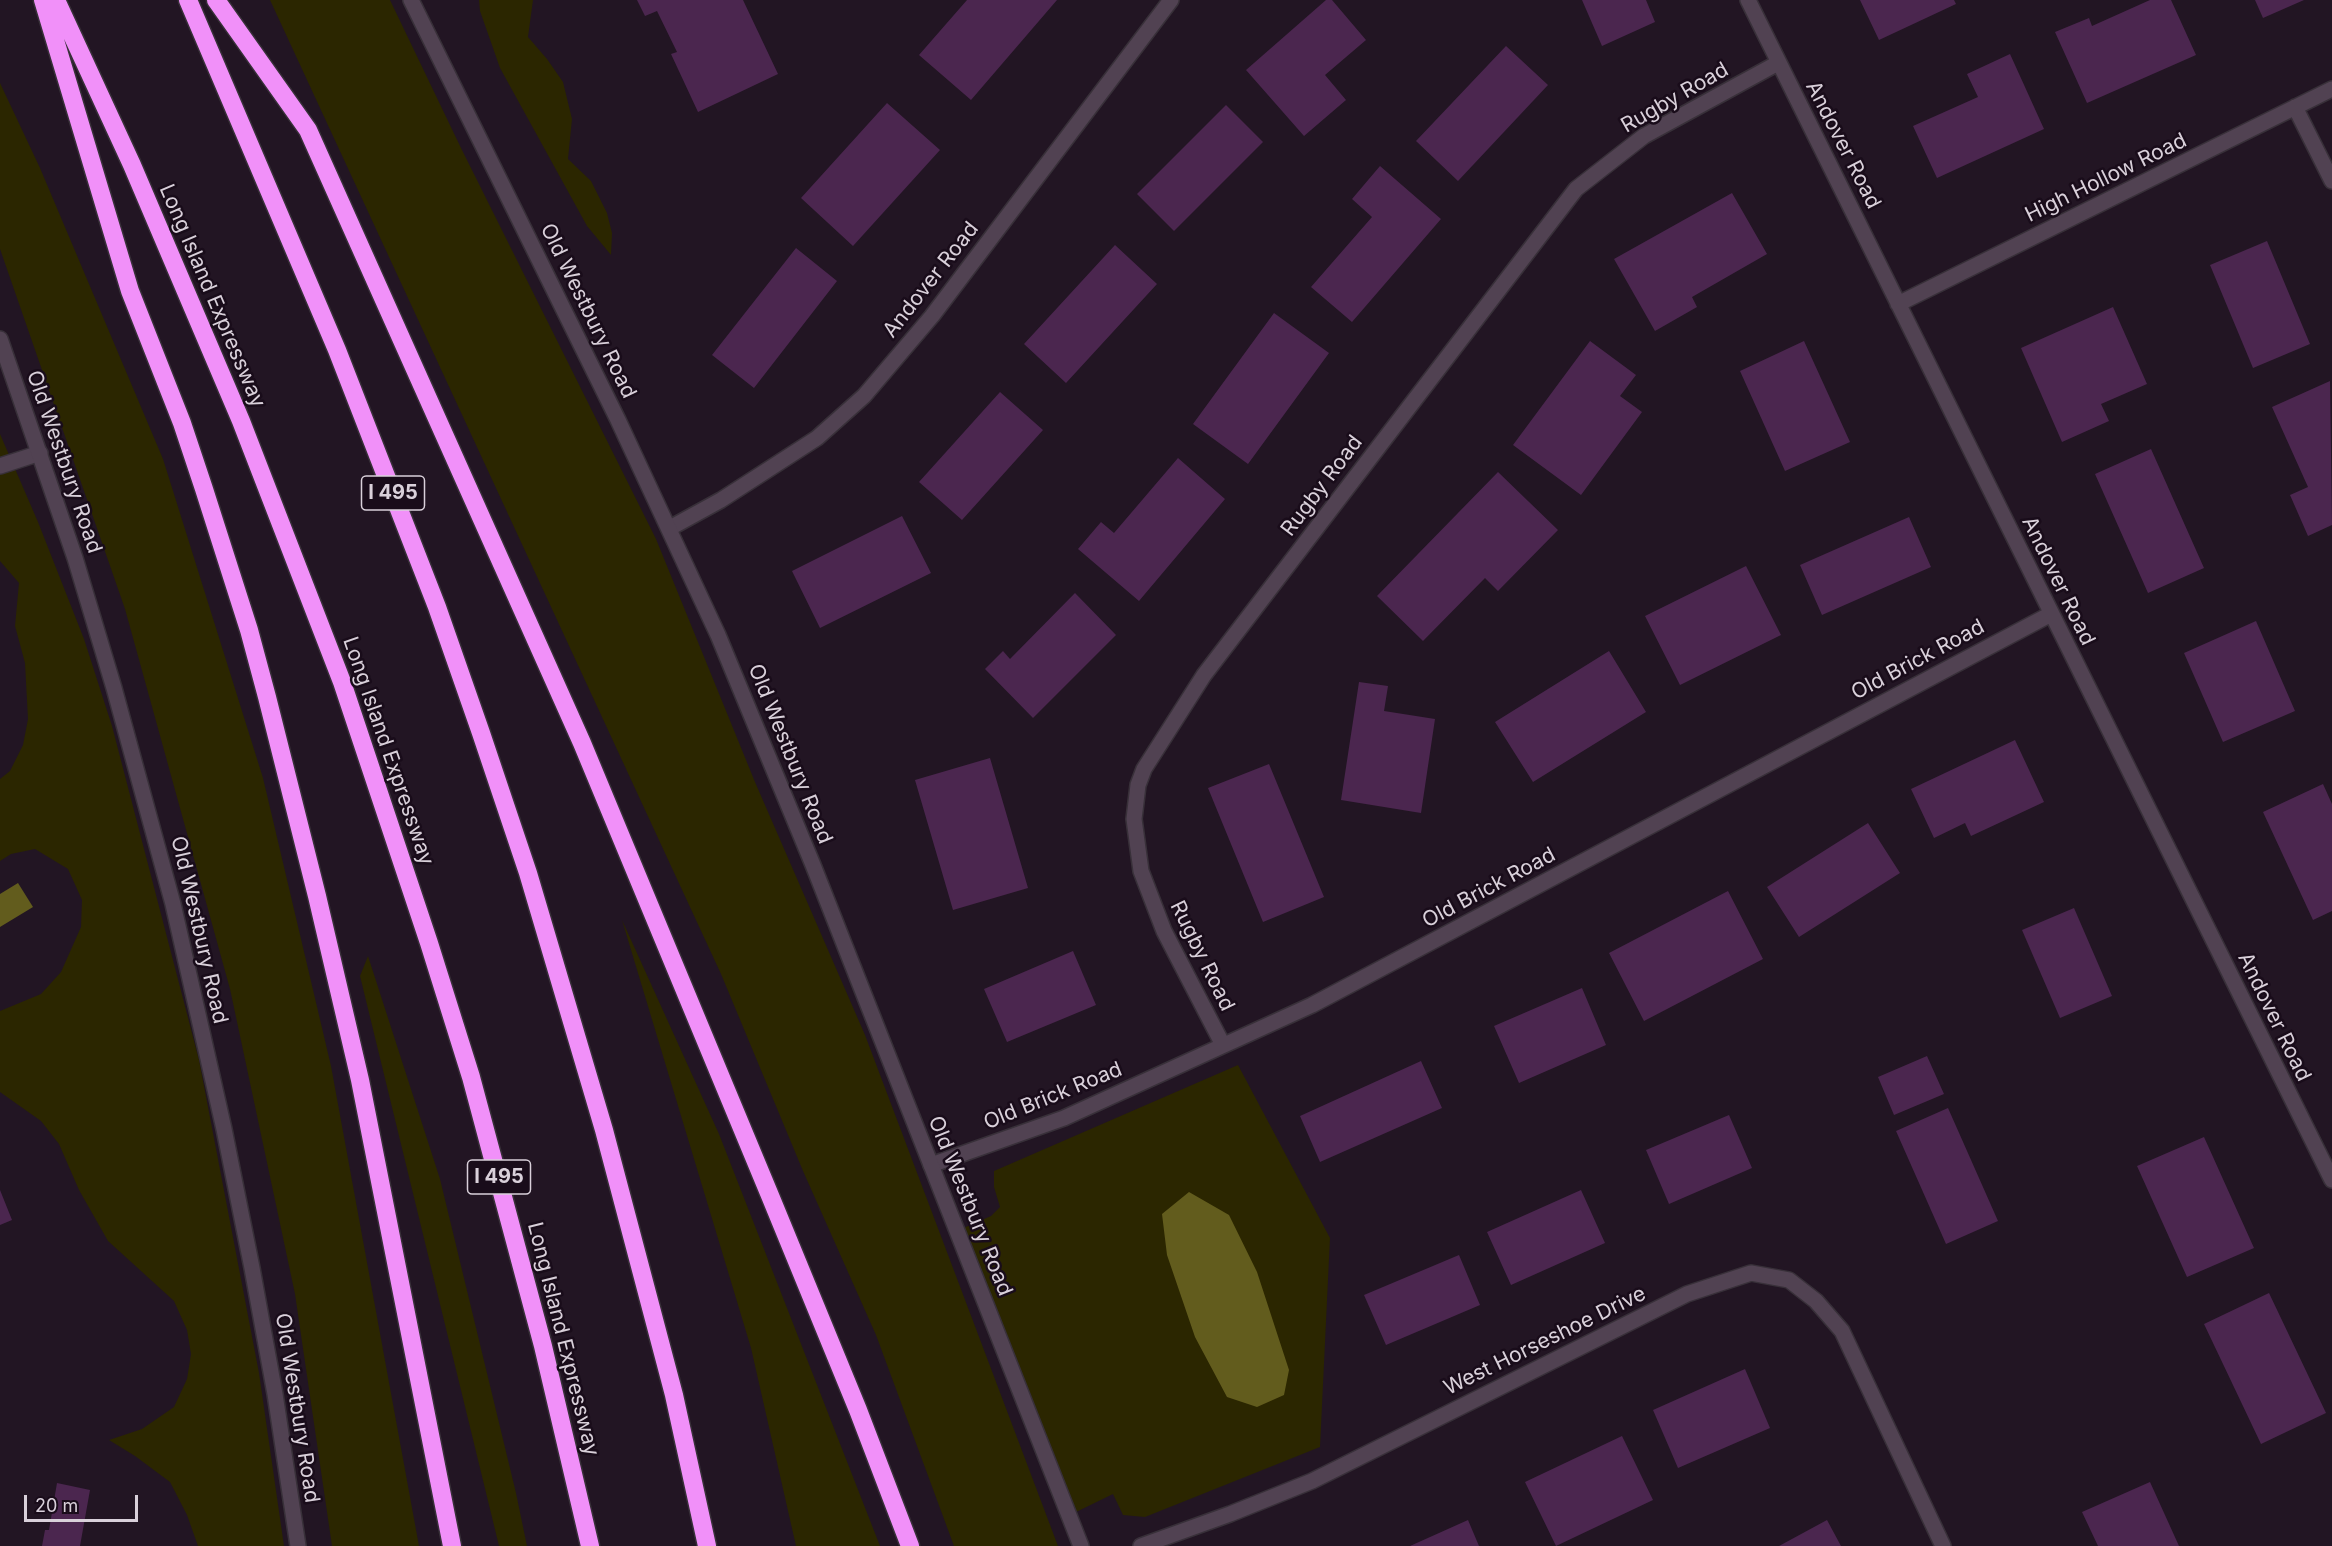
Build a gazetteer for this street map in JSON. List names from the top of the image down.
{
  "streets": {
    "highway": ["Long Island Expressway", "I 495"],
    "street": [
      "Rugby Road",
      "Andover Road",
      "High Hollow Road",
      "Old Westbury Road",
      "Old Brick Road",
      "West Horseshoe Drive"
    ]
  },
  "crossings": [
    ["Rugby Road", "Andover Road"],
    ["Rugby Road", "Old Brick Road"],
    ["Andover Road", "High Hollow Road"],
    ["Andover Road", "Old Westbury Road"],
    ["Andover Road", "Old Brick Road"],
    ["Old Westbury Road", "Old Brick Road"]
  ],
  "scale_bar": "20 m"
}
